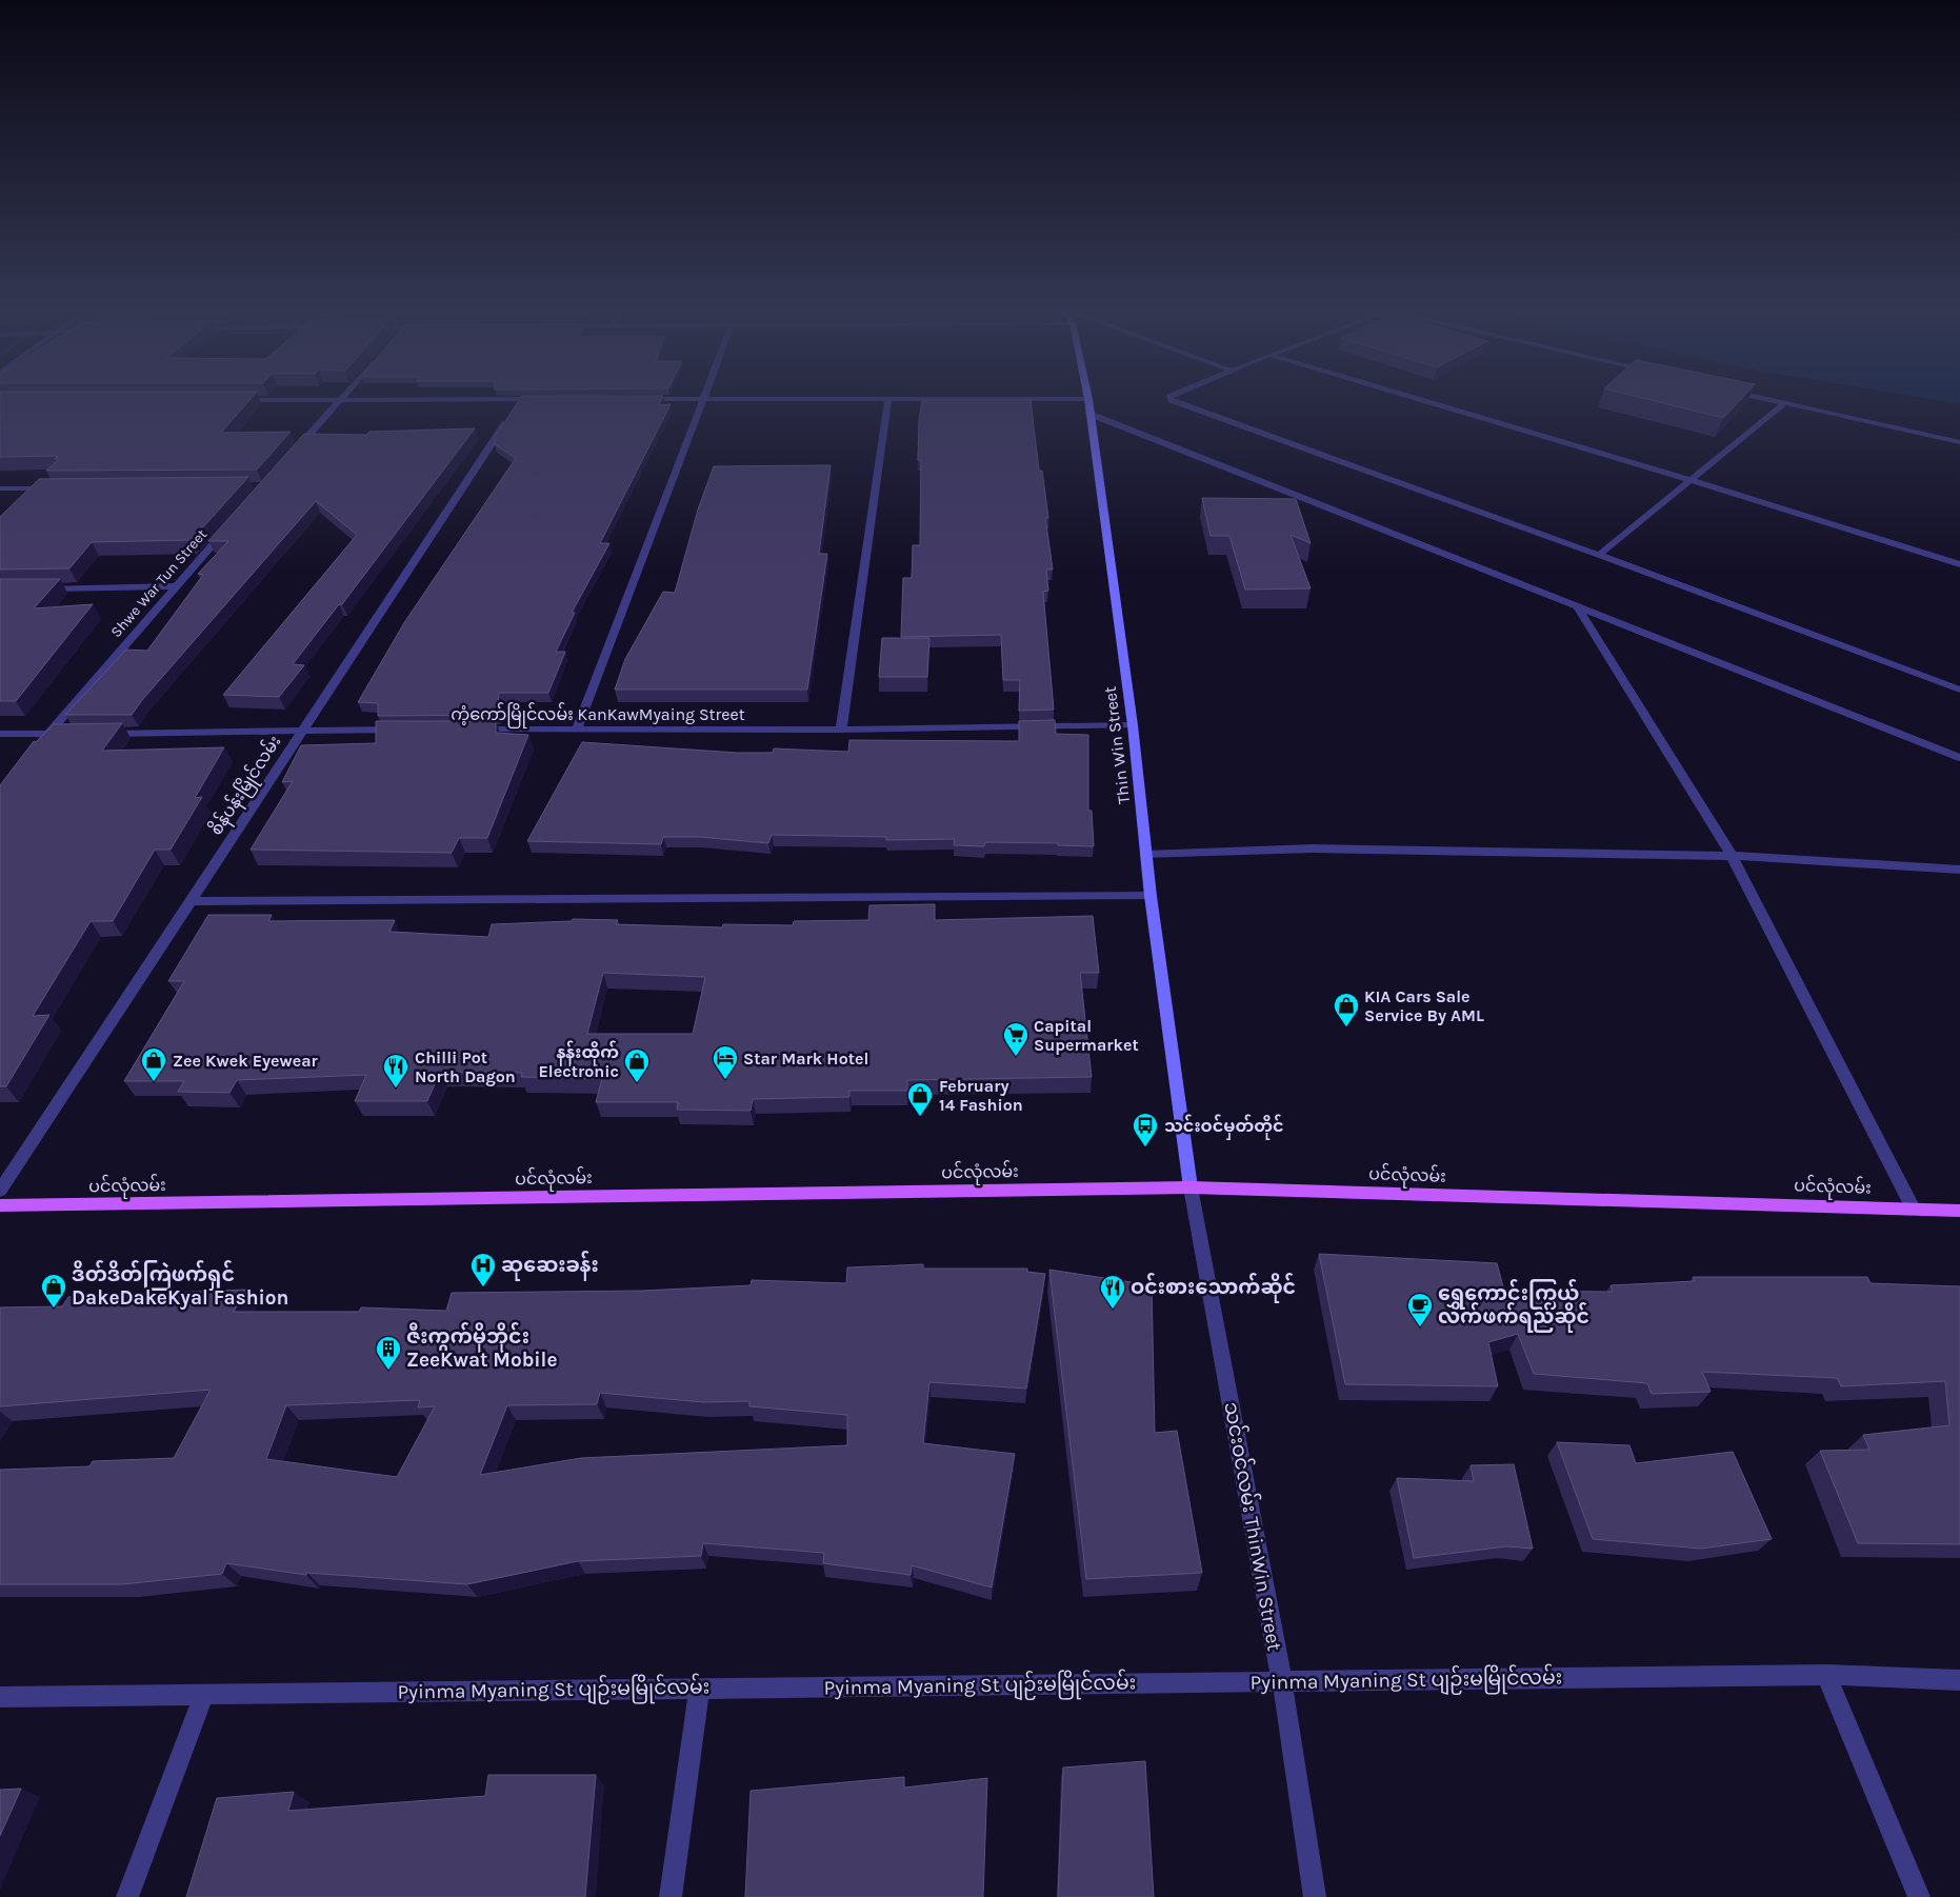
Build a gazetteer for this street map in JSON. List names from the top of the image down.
{
  "streets": {
    "main road": ["Thin Win Street", "ပင်လုံလမ်း"],
    "street": [
      "Shwe War Tun Street",
      "ကံ့ကော်မြိုင်လမ်း KanKawMyaing Street",
      "စိန်ပန်းမြိုင်လမ်း",
      "သင်းဝင်လမ်း ThinWin Street",
      "Pyinma Myaning St ပျဉ်းမမြိုင်လမ်း"
    ]
  },
  "crossings": [
    ["ကံ့ကော်မြိုင်လမ်း KanKawMyaing Street", "Thin Win Street"],
    ["Thin Win Street", "ပင်လုံလမ်း"],
    ["Thin Win Street", "သင်းဝင်လမ်း ThinWin Street"],
    ["ပင်လုံလမ်း", "သင်းဝင်လမ်း ThinWin Street"],
    ["သင်းဝင်လမ်း ThinWin Street", "Pyinma Myaning St ပျဉ်းမမြိုင်လမ်း"]
  ],
  "places": {
    "shop": [
      "KIA Cars Sale Service By AML",
      "Zee Kwek Eyewear",
      "နန်းထိုက် Electronic",
      "February 14 Fashion",
      "ဒိတ်ဒိတ်ကြဲဖက်ရှင် DakeDakeKyal Fashion"
    ],
    "supermarket": ["Capital Supermarket"],
    "hotel": ["Star Mark Hotel"],
    "restaurant": ["Chilli Pot North Dagon", "ဝင်းစားသောက်ဆိုင်"],
    "bus stop": ["သင်းဝင်မှတ်တိုင်"],
    "hospital": ["ဆုဆေးခန်း"],
    "cafe": ["ရွှေကောင်းကြွယ် လက်ဖက်ရည်ဆိုင်"],
    "building": ["ဇီးကွက်မိုဘိုင်း ZeeKwat Mobile"]
  }
}
